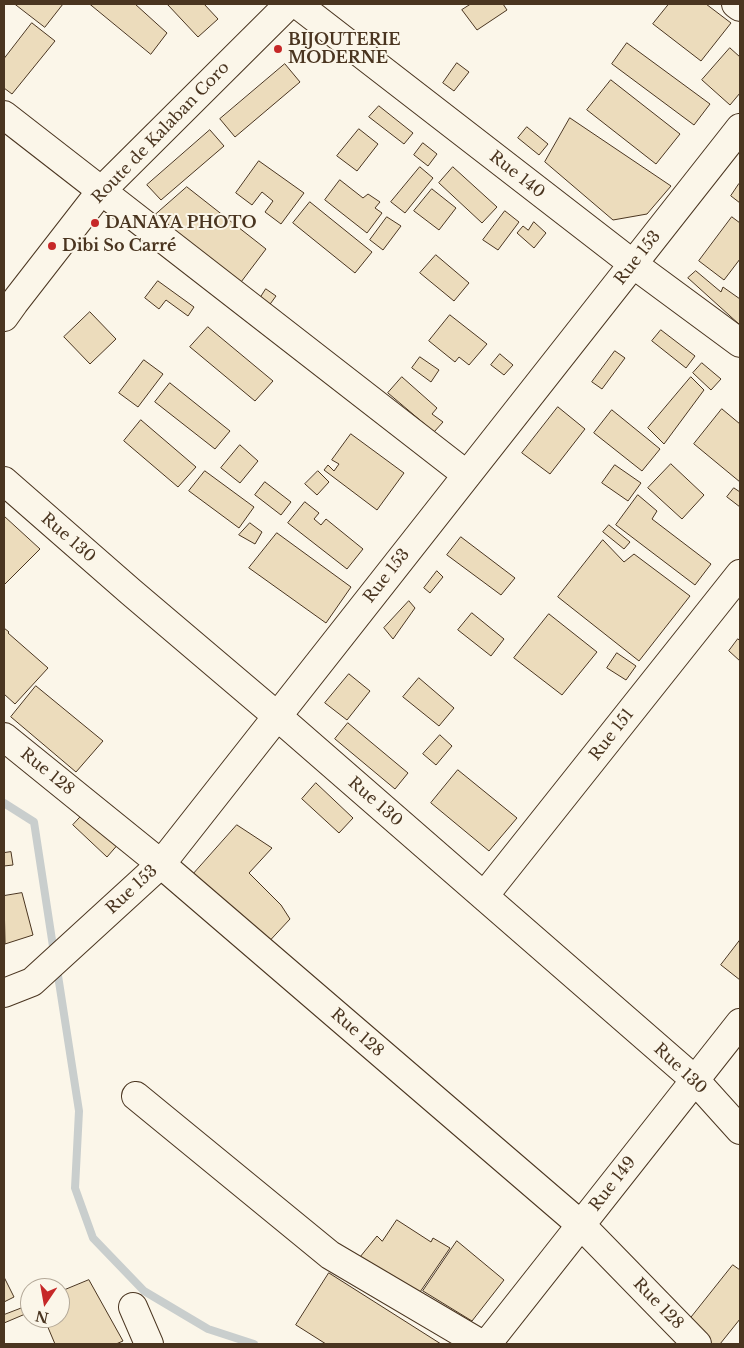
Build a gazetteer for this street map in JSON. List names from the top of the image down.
{
  "streets": {
    "street": [
      "Route de Kalaban Coro",
      "Rue 140",
      "Rue 153",
      "Rue 130",
      "Rue 151",
      "Rue 128",
      "Rue 149"
    ]
  },
  "crossings": [
    ["Rue 140", "Rue 153"],
    ["Rue 153", "Rue 130"],
    ["Rue 153", "Rue 128"],
    ["Rue 130", "Rue 151"],
    ["Rue 130", "Rue 149"],
    ["Rue 128", "Rue 149"]
  ],
  "places": ["BIJOUTERIE MODERNE", "DANAYA PHOTO", "Dibi So Carré"],
  "north": "bottom"
}
